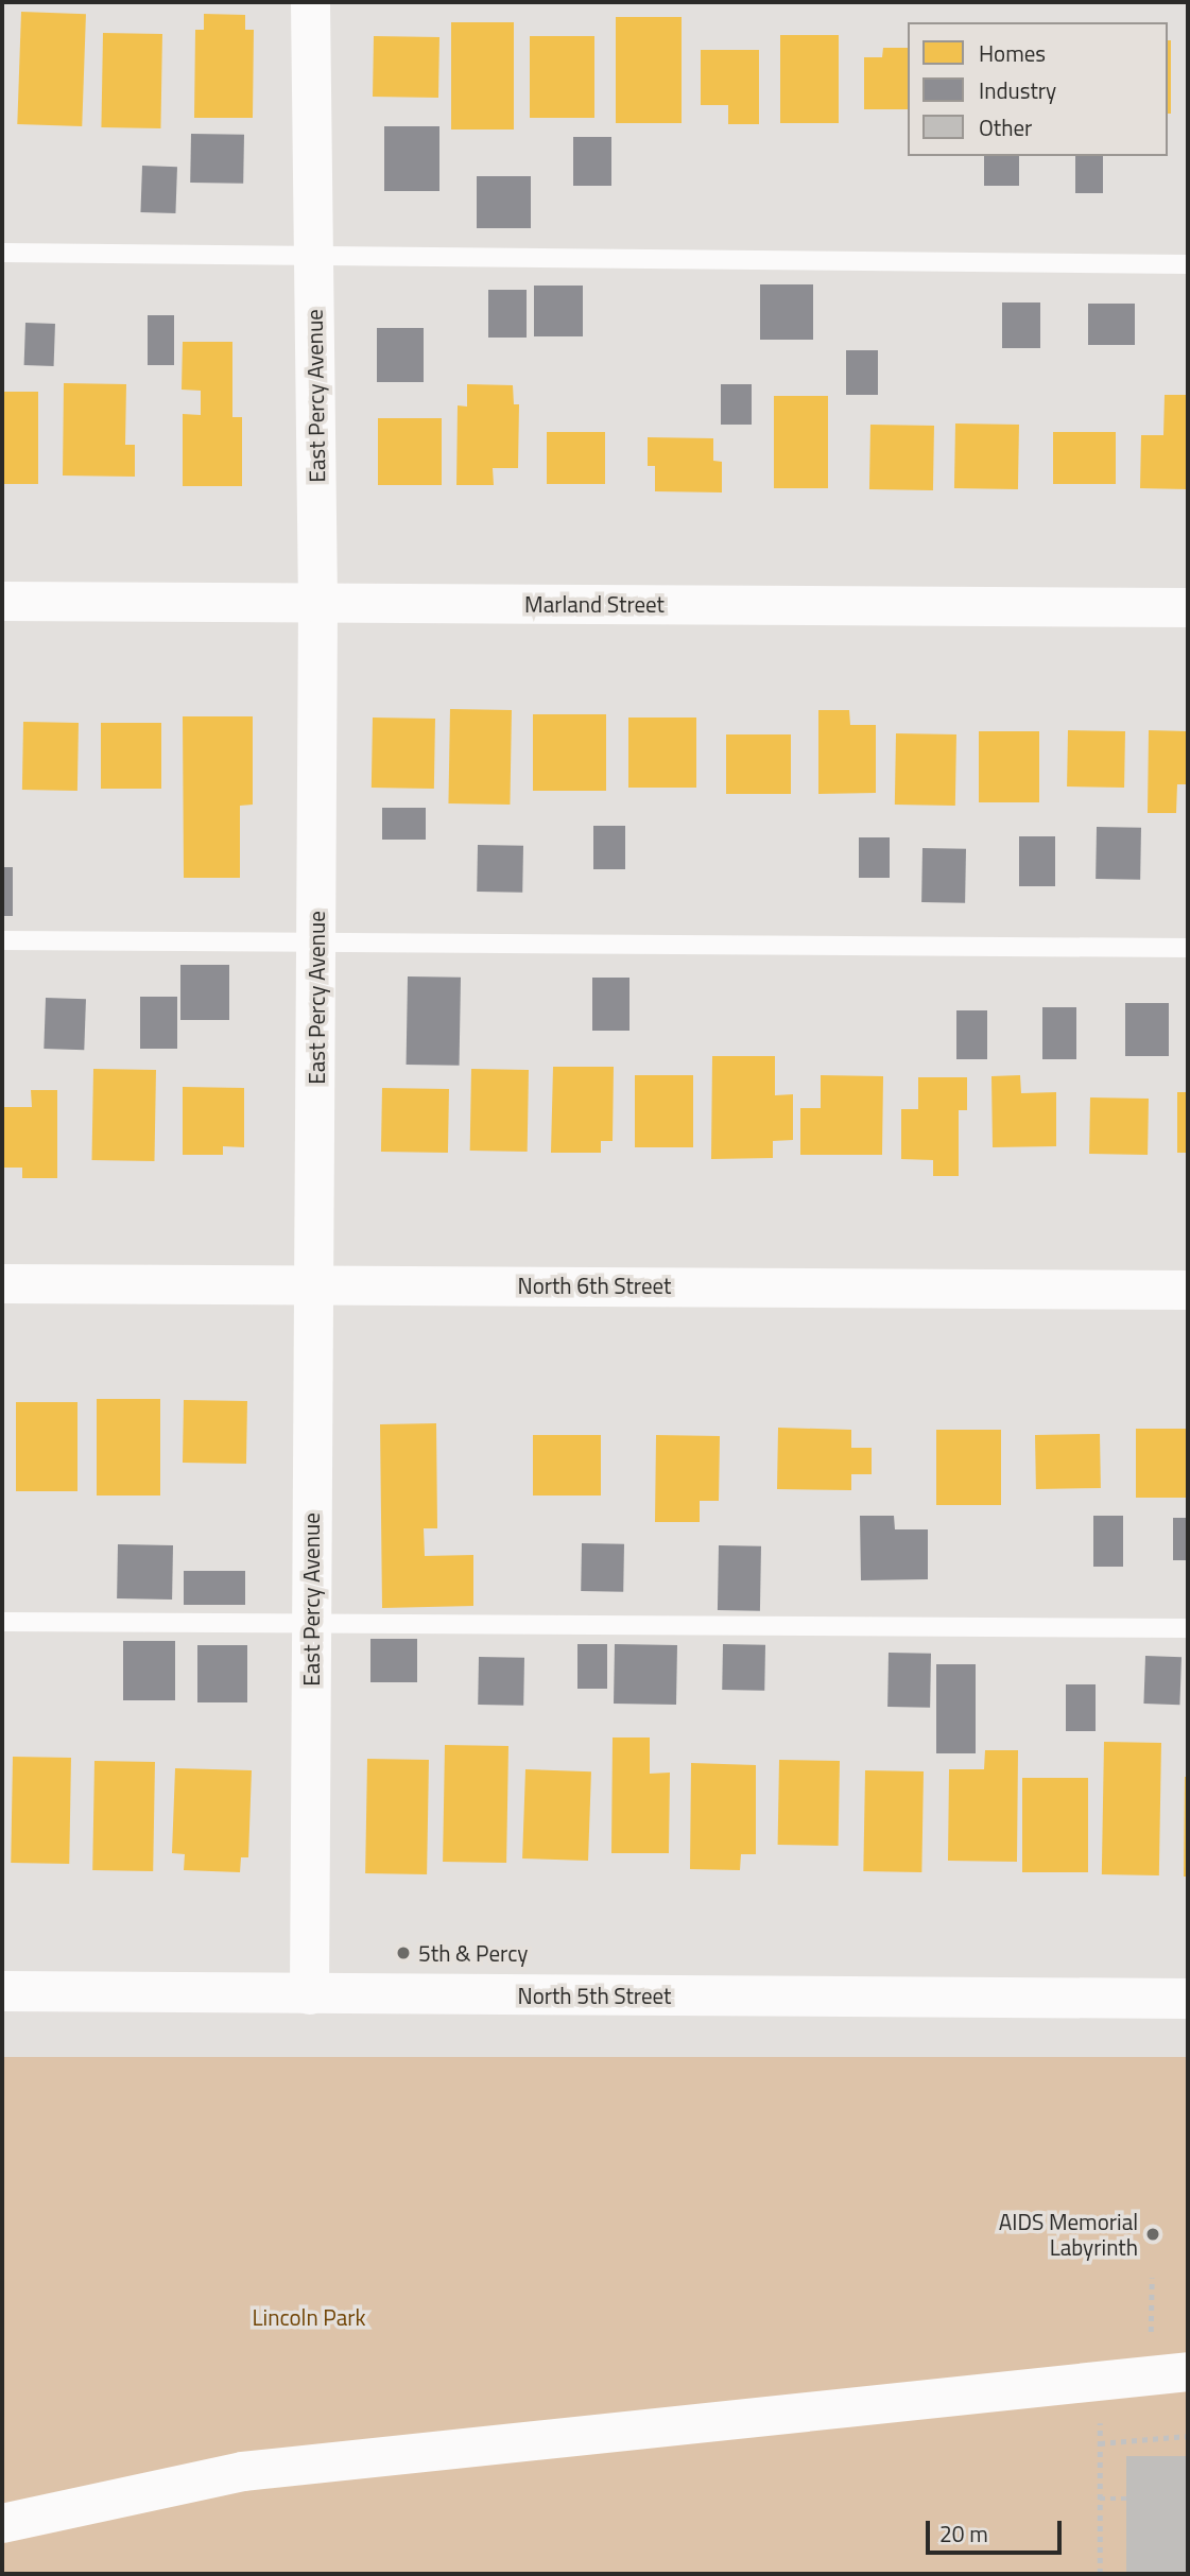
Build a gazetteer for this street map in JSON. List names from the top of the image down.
{
  "streets": {
    "main road": ["North 5th Street"],
    "street": ["East Percy Avenue", "Marland Street", "North 6th Street"]
  },
  "crossings": [
    ["East Percy Avenue", "Marland Street"],
    ["East Percy Avenue", "North 6th Street"],
    ["East Percy Avenue", "North 5th Street"]
  ],
  "parks": ["Lincoln Park"],
  "places": ["5th & Percy", "AIDS Memorial Labyrinth"],
  "legend": ["Homes", "Industry", "Other"],
  "scale_bar": "20 m"
}
